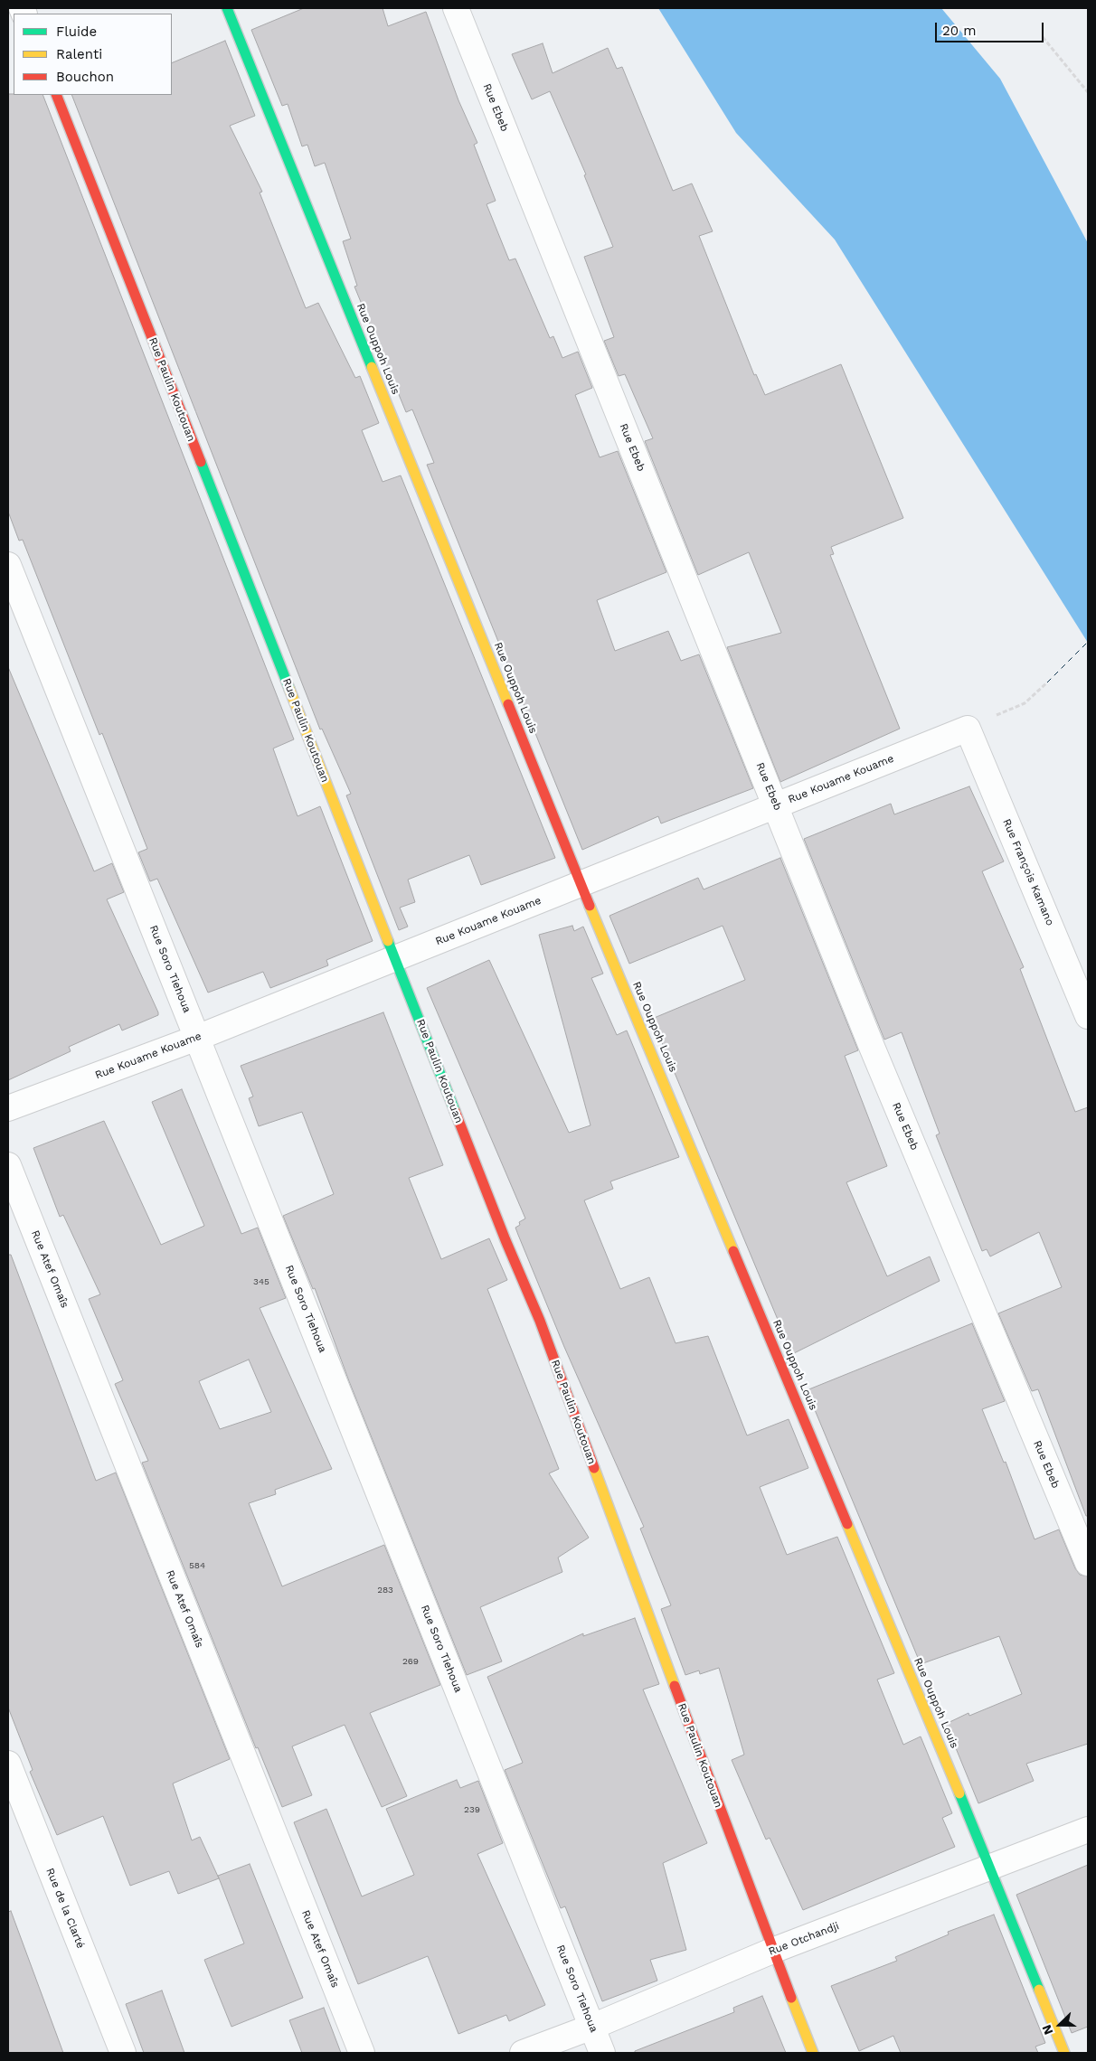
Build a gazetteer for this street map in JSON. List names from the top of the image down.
{
  "streets": {
    "street": [
      "Rue Ebeb",
      "Rue Ouppoh Louis",
      "Rue Paulin Koutouan",
      "Rue Kouame Kouame",
      "Rue François Kamano",
      "Rue Soro Tiehoua",
      "Rue Atef Omaîs",
      "Rue de la Clarté",
      "Rue Otchandji"
    ]
  },
  "crossings": [
    ["Rue Ebeb", "Rue Kouame Kouame"],
    ["Rue Ouppoh Louis", "Rue Kouame Kouame"],
    ["Rue Ouppoh Louis", "Rue Otchandji"],
    ["Rue Paulin Koutouan", "Rue Kouame Kouame"],
    ["Rue Paulin Koutouan", "Rue Otchandji"],
    ["Rue Kouame Kouame", "Rue François Kamano"],
    ["Rue Kouame Kouame", "Rue Soro Tiehoua"],
    ["Rue Soro Tiehoua", "Rue Otchandji"]
  ],
  "house_numbers": [
    "345",
    "584",
    "283",
    "269",
    "239"
  ],
  "legend": ["Fluide", "Ralenti", "Bouchon"],
  "scale_bar": "20 m",
  "north": "left"
}
